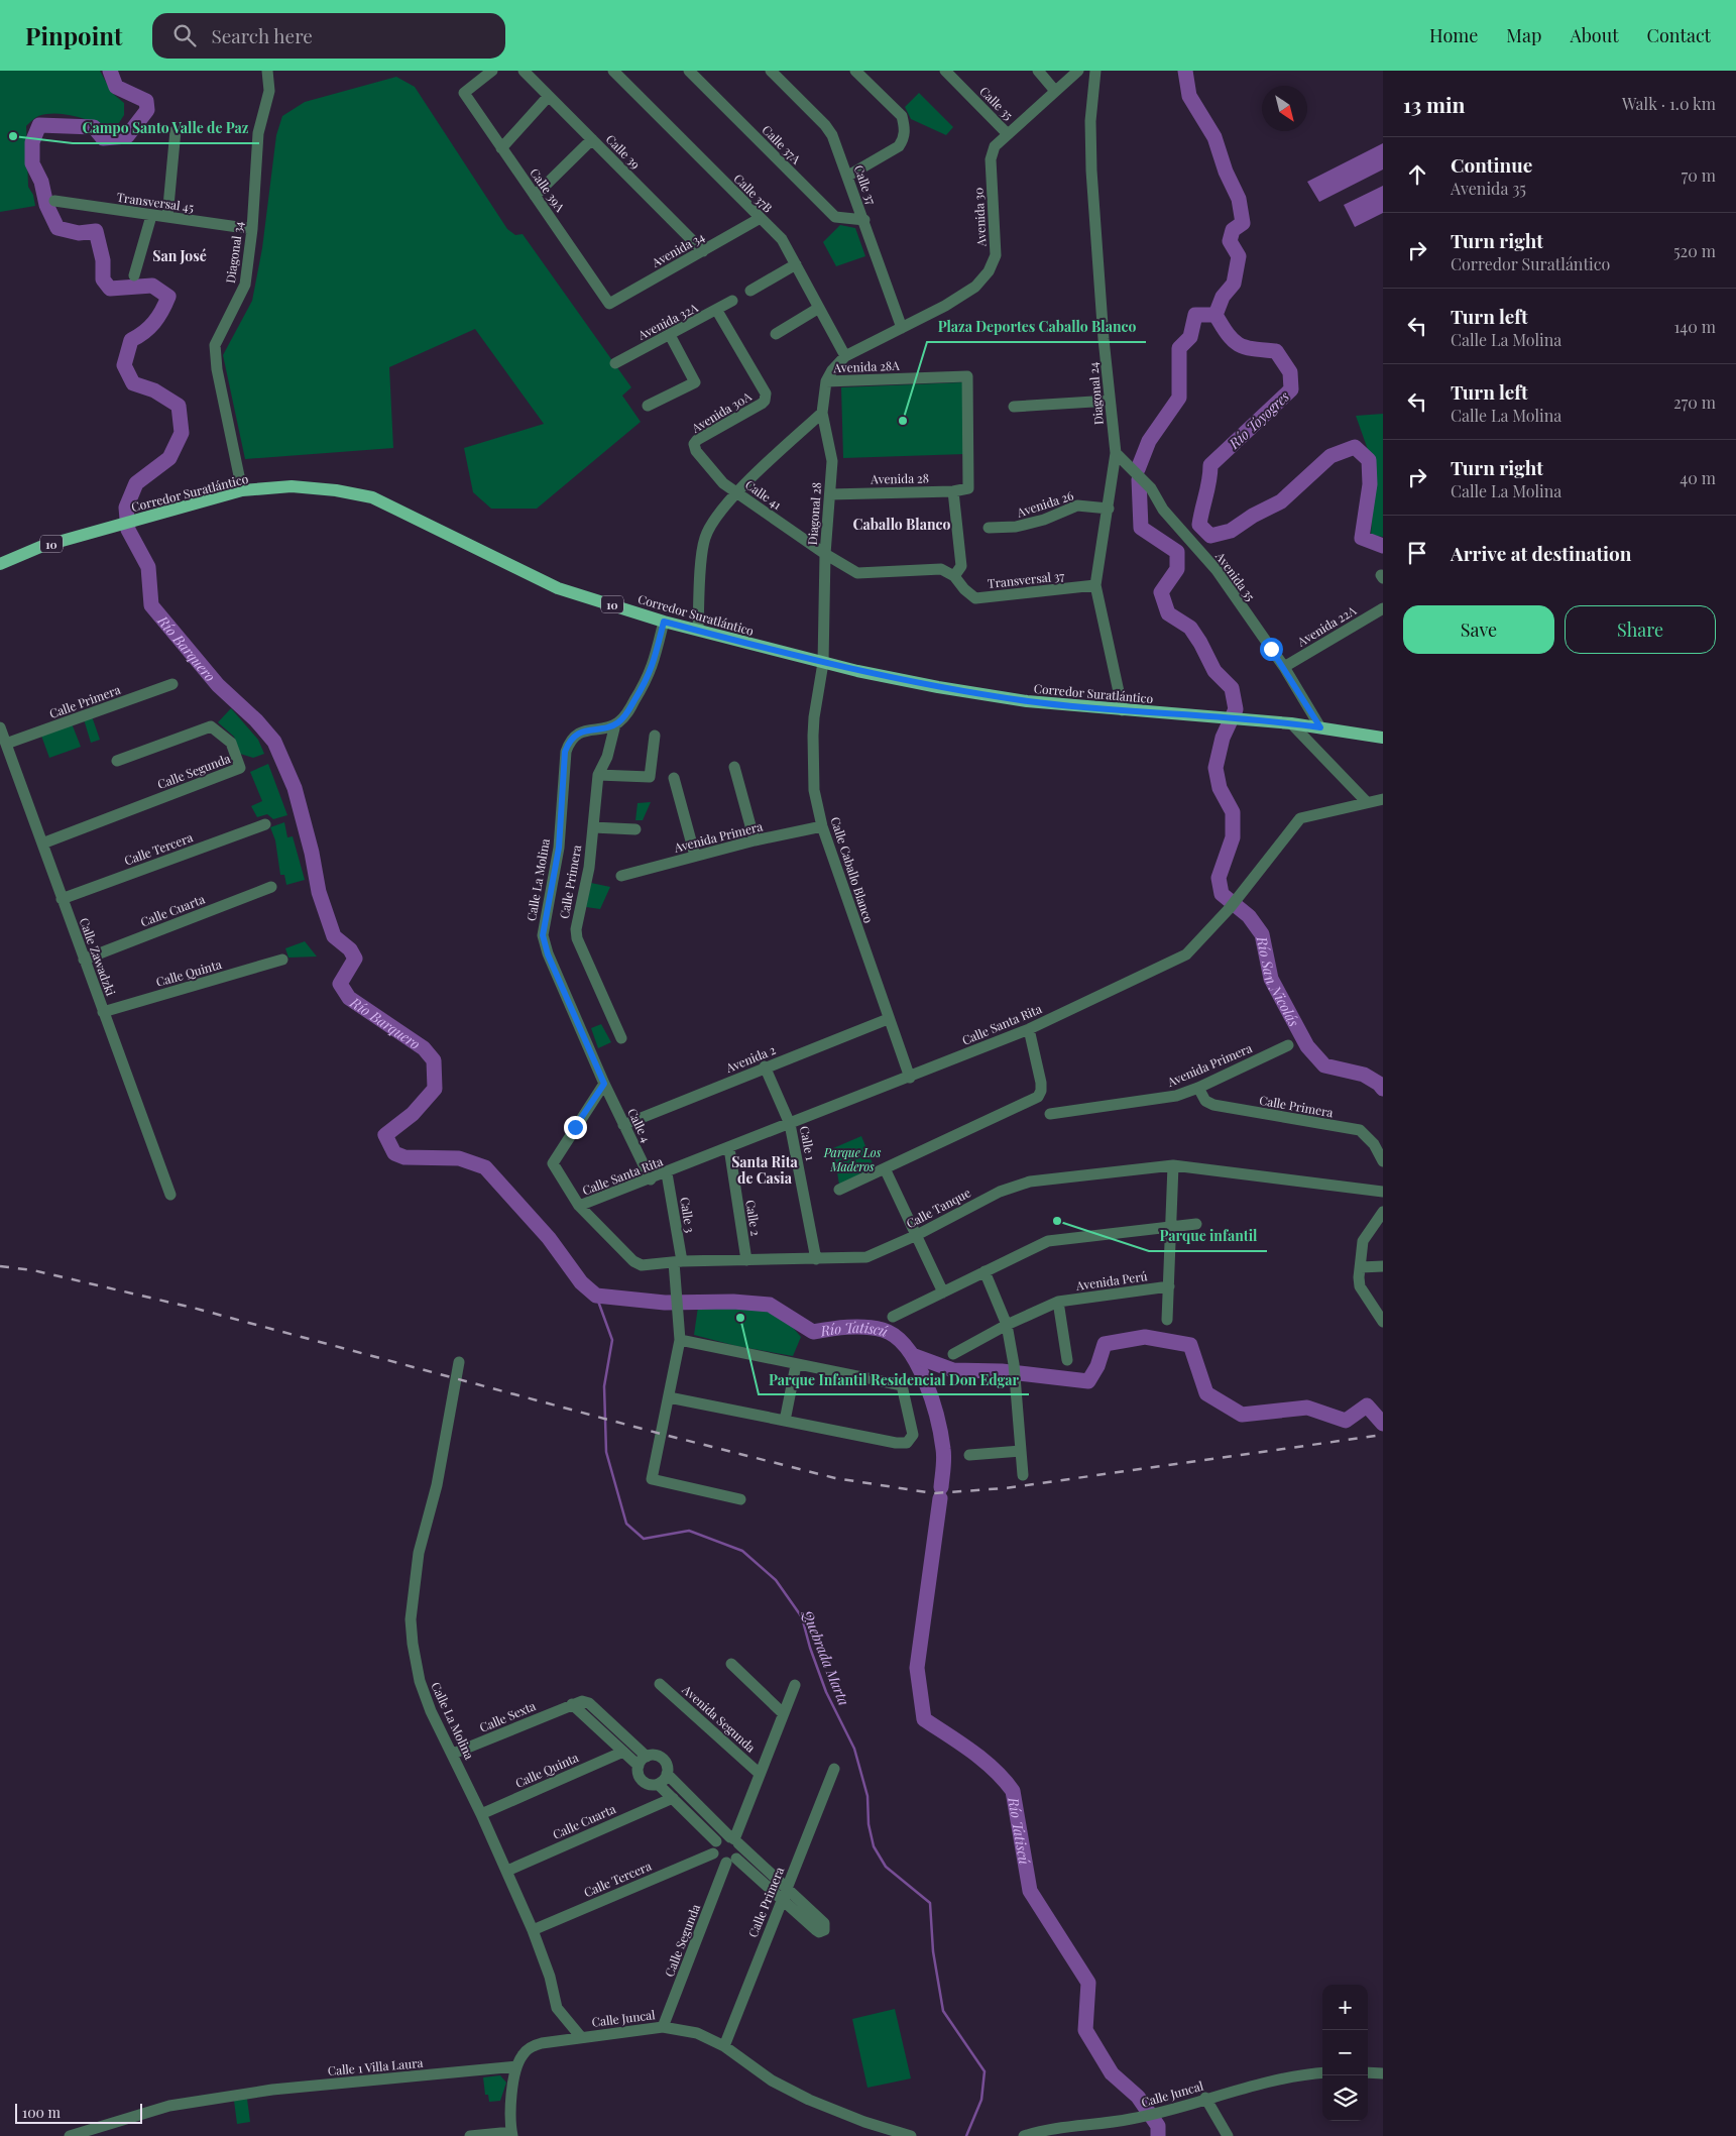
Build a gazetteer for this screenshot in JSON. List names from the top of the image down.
{
  "streets": {
    "main road": ["Corredor Suratlántico", "10"],
    "street": [
      "Calle 35",
      "Calle 37A",
      "Calle 39",
      "Calle 37",
      "Calle 39A",
      "Calle 37B",
      "Transversal 45",
      "Avenida 30",
      "Avenida 34",
      "Diagonal 34",
      "Avenida 32A",
      "Avenida 28A",
      "Diagonal 24",
      "Avenida 30A",
      "Avenida 28",
      "Calle 41",
      "Avenida 26",
      "Diagonal 28",
      "Avenida 35",
      "Transversal 37",
      "Avenida 22A",
      "Calle Primera",
      "Calle Segunda",
      "Avenida Primera",
      "Calle Tercera",
      "Calle Caballo Blanco",
      "Calle La Molina",
      "Calle Cuarta",
      "Calle Zawadzki",
      "Calle Quinta",
      "Calle Santa Rita",
      "Avenida 2",
      "Calle 4",
      "Calle 1",
      "Calle Tanque",
      "Calle 3",
      "Calle 2",
      "Avenida Perú",
      "Calle Sexta",
      "Avenida Segunda",
      "Calle Juncal",
      "Calle 1 Villa Laura"
    ]
  },
  "crossings": [
    ["Calle 35", "Avenida 30"],
    ["Calle 37A", "Calle 37"],
    ["Calle 39", "Avenida 34"],
    ["Calle 37", "Avenida 30"],
    ["Calle 39A", "Avenida 34"],
    ["Calle 37B", "Avenida 30"],
    ["Calle 37B", "Avenida 34"],
    ["Transversal 45", "Diagonal 34"],
    ["Avenida 30", "Avenida 28A"],
    ["Avenida 30", "Diagonal 28"],
    ["Diagonal 34", "Corredor Suratlántico"],
    ["Avenida 32A", "Avenida 30A"],
    ["Avenida 28A", "Avenida 28"],
    ["Avenida 28A", "Diagonal 28"],
    ["Diagonal 24", "Corredor Suratlántico"],
    ["Diagonal 24", "Avenida 26"],
    ["Diagonal 24", "Avenida 35"],
    ["Diagonal 24", "Transversal 37"],
    ["Avenida 30A", "Calle 41"],
    ["Avenida 28", "Diagonal 28"],
    ["Corredor Suratlántico", "Diagonal 28"],
    ["Corredor Suratlántico", "Avenida 35"],
    ["Corredor Suratlántico", "Calle Caballo Blanco"],
    ["Calle 41", "Diagonal 28"],
    ["Diagonal 28", "Calle Caballo Blanco"],
    ["Avenida 35", "Avenida 22A"],
    ["Calle Primera", "Avenida Primera"],
    ["Calle Primera", "Calle La Molina"],
    ["Calle Primera", "Calle Zawadzki"],
    ["Calle Primera", "Calle Juncal"],
    ["Calle Segunda", "Calle Tercera"],
    ["Calle Segunda", "Calle Zawadzki"],
    ["Calle Segunda", "Calle Juncal"],
    ["Avenida Primera", "Calle Caballo Blanco"],
    ["Calle Tercera", "Calle La Molina"],
    ["Calle Tercera", "Calle Zawadzki"],
    ["Calle Caballo Blanco", "Calle Santa Rita"],
    ["Calle Caballo Blanco", "Avenida 2"],
    ["Calle La Molina", "Calle Cuarta"],
    ["Calle La Molina", "Calle Quinta"],
    ["Calle La Molina", "Calle 4"],
    ["Calle La Molina", "Calle Tanque"],
    ["Calle La Molina", "Calle Sexta"],
    ["Calle La Molina", "Calle Juncal"],
    ["Calle Cuarta", "Calle Zawadzki"],
    ["Calle Zawadzki", "Calle Quinta"],
    ["Calle Santa Rita", "Calle 4"],
    ["Calle Santa Rita", "Calle 1"],
    ["Calle Santa Rita", "Calle Tanque"],
    ["Calle Santa Rita", "Calle 3"],
    ["Calle Santa Rita", "Calle 2"],
    ["Avenida 2", "Calle 4"],
    ["Avenida 2", "Calle 1"],
    ["Calle 4", "Calle Tanque"],
    ["Calle 1", "Calle Tanque"],
    ["Calle Tanque", "Calle 3"],
    ["Calle Tanque", "Calle 2"],
    ["Calle Juncal", "Calle 1 Villa Laura"]
  ],
  "districts": ["San José", "Caballo Blanco", "Santa Rita de Casia"],
  "water": [
    "Río Toyogres",
    "Río Barquero",
    "Río San Nicolás",
    "Río Tatiscú",
    "Quebrada Marta"
  ],
  "parks": ["Parque Los Maderos"],
  "places": [
    "Campo Santo Valle de Paz",
    "Plaza Deportes Caballo Blanco",
    "Parque infantil",
    "Parque Infantil Residencial Don Edgar"
  ],
  "scale_bar": "100 m",
  "north": "bottom right",
  "page": {
    "header": "Pinpoint",
    "search": "Search here",
    "nav": [
      "Home",
      "Map",
      "About",
      "Contact"
    ],
    "heading": ["13 min", "Walk · 1.0 km"],
    "list": [
      ["Continue", "Avenida 35", "70 m"],
      ["Turn right", "Corredor Suratlántico", "520 m"],
      ["Turn left", "Calle La Molina", "140 m"],
      ["Turn left", "Calle La Molina", "270 m"],
      ["Turn right", "Calle La Molina", "40 m"],
      "Arrive at destination"
    ],
    "buttons": ["Save", "Share"],
    "map_buttons": ["+", "−"],
    "scale": "100 m"
  }
}
